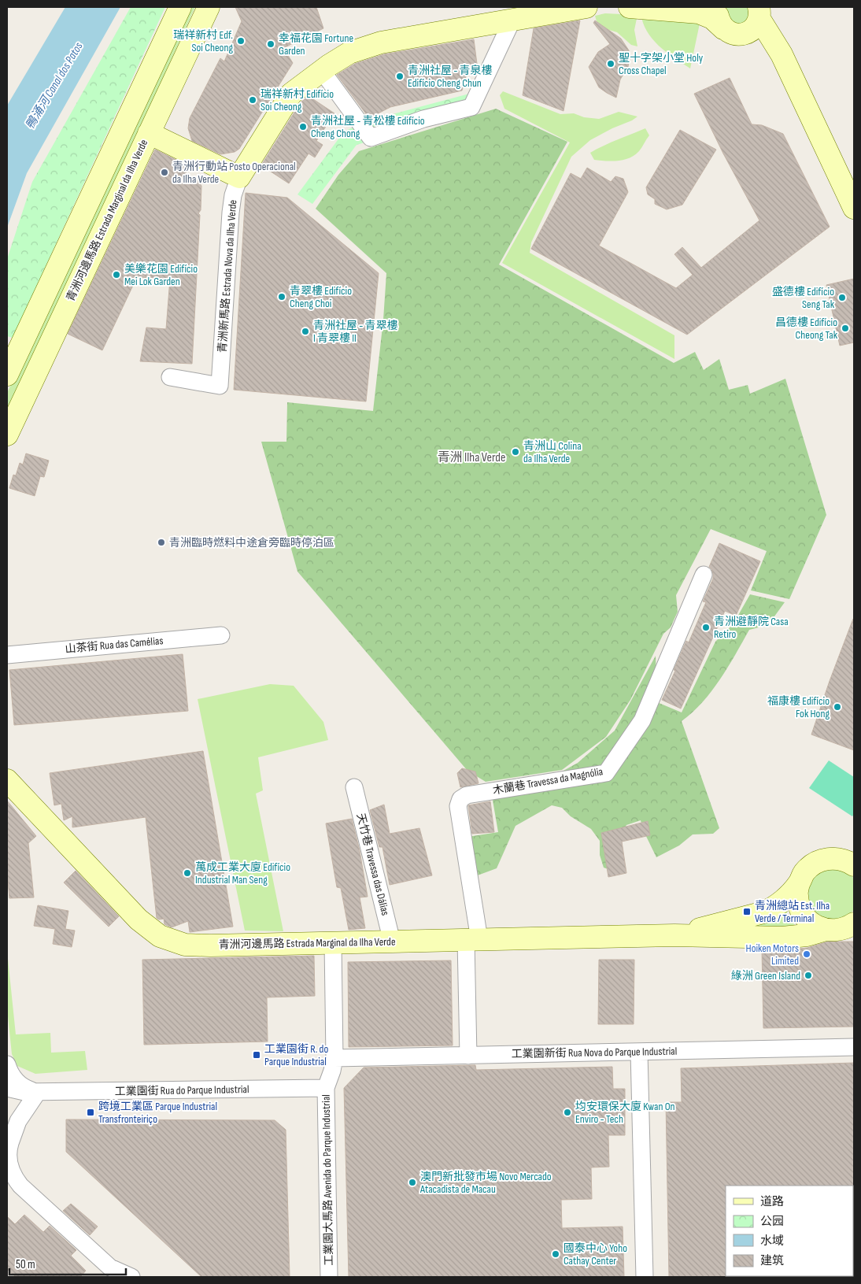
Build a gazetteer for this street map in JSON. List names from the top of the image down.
{
  "streets": {
    "main road": ["青洲河邊馬路 Estrada Marginal da Ilha Verde", "青洲新馬路 Estrada Nova da Ilha Verde"],
    "street": [
      "山茶街 Rua das Camélias",
      "木蘭巷 Travessa da Magnólia",
      "天竹巷 Travessa das Dálias",
      "工業園新街 Rua Nova do Parque Industrial",
      "工業園街 Rua do Parque Industrial",
      "工業園大馬路 Avenida do Parque Industrial"
    ]
  },
  "crossings": [
    ["青洲河邊馬路 Estrada Marginal da Ilha Verde", "木蘭巷 Travessa da Magnólia"],
    ["青洲河邊馬路 Estrada Marginal da Ilha Verde", "天竹巷 Travessa das Dálias"],
    ["青洲河邊馬路 Estrada Marginal da Ilha Verde", "工業園大馬路 Avenida do Parque Industrial"],
    ["工業園新街 Rua Nova do Parque Industrial", "工業園大馬路 Avenida do Parque Industrial"],
    ["工業園街 Rua do Parque Industrial", "工業園大馬路 Avenida do Parque Industrial"]
  ],
  "districts": ["青洲 Ilha Verde"],
  "water": ["鴨涌河 Canal dos Patos"],
  "places": {
    "other": [
      "瑞祥新村 Edf. Soi Cheong",
      "幸福花園 Fortune Garden",
      "聖十字架小堂 Holy Cross Chapel",
      "青洲社屋 - 青泉樓 Edifício Cheng Chun",
      "瑞祥新村 Edifício Soi Cheong",
      "青洲社屋 - 青松樓 Edifício Cheng Chong",
      "青洲行動站 Posto Operacional da Ilha Verde",
      "美樂花園 Edifício Mei Lok Garden",
      "青翠樓 Edifício Cheng Choi",
      "盛德樓 Edifício Seng Tak",
      "昌德樓 Edifício Cheong Tak",
      "青洲社屋 - 青翠樓 I 青翠樓 II",
      "青洲山 Colina da Ilha Verde",
      "青洲臨時燃料中途倉旁臨時停泊區",
      "青洲避靜院 Casa Retiro",
      "福康樓 Edifício Fok Hong",
      "萬成工業大廈 Edifício Industrial Man Seng",
      "Hoiken Motors Limited",
      "綠洲 Green Island",
      "均安環保大廈 Kwan On Enviro - Tech",
      "澳門新批發市場 Novo Mercado Atacadista de Macau",
      "國泰中心 Yoho Cathay Center"
    ],
    "transit": ["青洲總站 Est. Ilha Verde / Terminal", "工業園街 R. do Parque Industrial", "跨境工業區 Parque Industrial Transfronteiriço"]
  },
  "legend": [
    "道路",
    "公园",
    "水域",
    "建筑"
  ],
  "scale_bar": "50 m"
}
